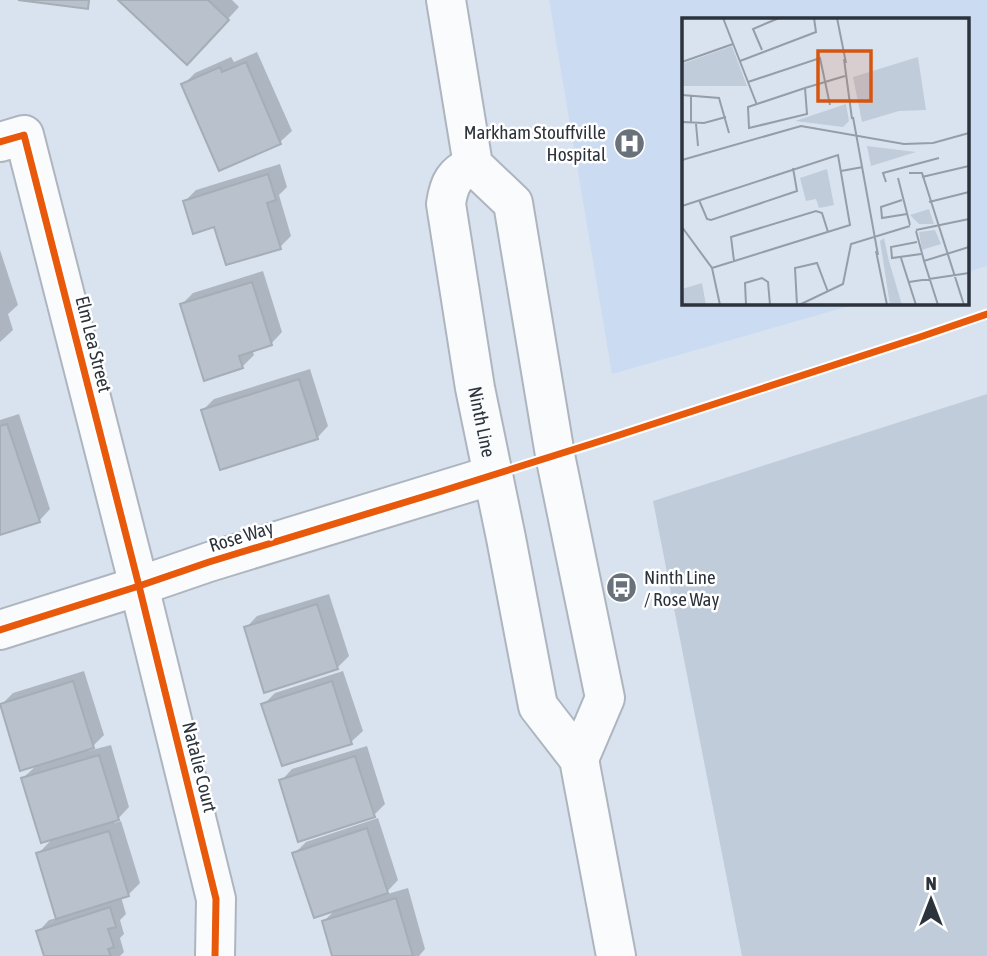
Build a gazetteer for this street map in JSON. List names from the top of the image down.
{
  "streets": {
    "main road": [
      "Elm Lea Street",
      "Ninth Line",
      "Rose Way",
      "Natalie Court"
    ]
  },
  "crossings": [
    ["Elm Lea Street", "Rose Way"],
    ["Elm Lea Street", "Natalie Court"],
    ["Ninth Line", "Rose Way"],
    ["Rose Way", "Natalie Court"]
  ],
  "places": {
    "hospital": ["Markham Stouffville Hospital"],
    "bus stop": ["Ninth Line / Rose Way"]
  },
  "north": "top"
}
